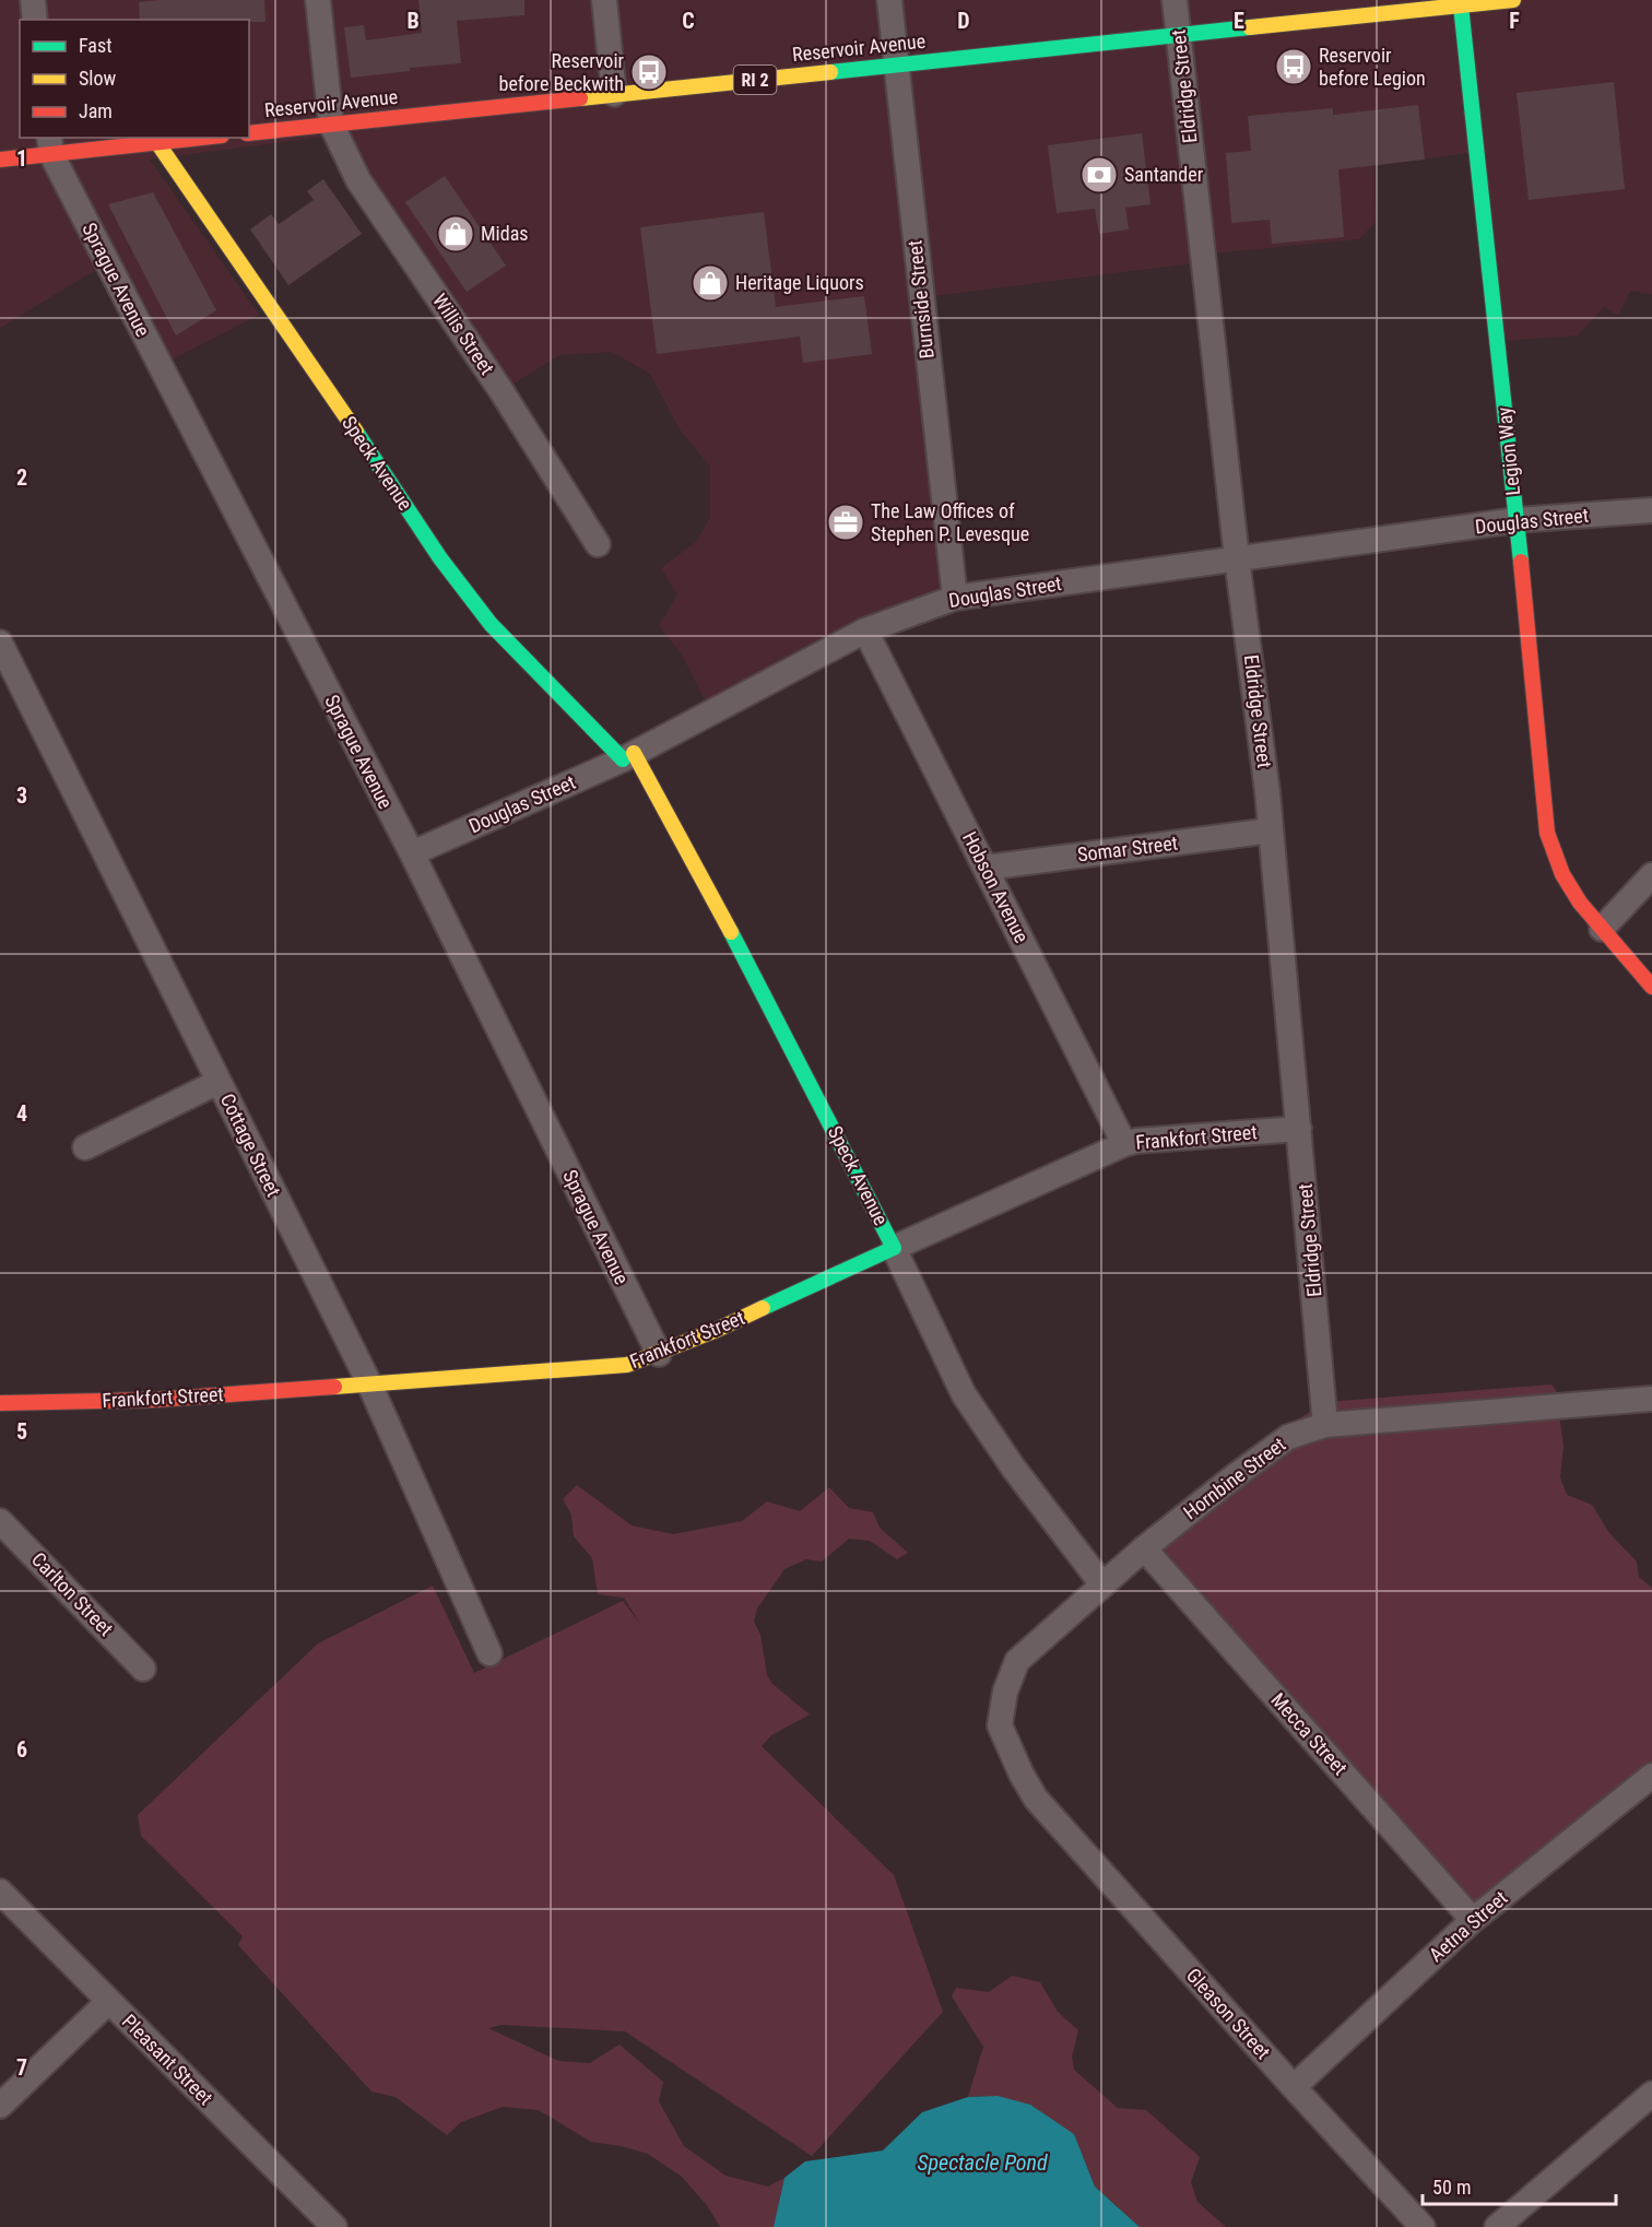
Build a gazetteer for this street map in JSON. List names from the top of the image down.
{
  "streets": {
    "street": [
      "Reservoir Avenue",
      "RI 2",
      "Eldridge Street",
      "Sprague Avenue",
      "Burnside Street",
      "Willis Street",
      "Legion Way",
      "Speck Avenue",
      "Douglas Street",
      "Somar Street",
      "Hobson Avenue",
      "Frankfort Street",
      "Cottage Street",
      "Hornbine Street",
      "Carlton Street",
      "Mecca Street",
      "Aetna Street",
      "Gleason Street",
      "Pleasant Street"
    ]
  },
  "crossings": [
    ["Reservoir Avenue", "Eldridge Street"],
    ["Reservoir Avenue", "Burnside Street"],
    ["Reservoir Avenue", "Willis Street"],
    ["Reservoir Avenue", "Legion Way"],
    ["Eldridge Street", "Douglas Street"],
    ["Eldridge Street", "Somar Street"],
    ["Eldridge Street", "Frankfort Street"],
    ["Eldridge Street", "Hornbine Street"],
    ["Sprague Avenue", "Douglas Street"],
    ["Sprague Avenue", "Frankfort Street"],
    ["Burnside Street", "Douglas Street"],
    ["Legion Way", "Douglas Street"],
    ["Speck Avenue", "Douglas Street"],
    ["Speck Avenue", "Frankfort Street"],
    ["Speck Avenue", "Hornbine Street"],
    ["Douglas Street", "Hobson Avenue"],
    ["Somar Street", "Hobson Avenue"],
    ["Hobson Avenue", "Frankfort Street"],
    ["Frankfort Street", "Cottage Street"],
    ["Hornbine Street", "Mecca Street"],
    ["Hornbine Street", "Gleason Street"],
    ["Mecca Street", "Aetna Street"],
    ["Aetna Street", "Gleason Street"]
  ],
  "water": ["Spectacle Pond"],
  "places": {
    "bus stop": ["Reservoir before Legion", "Reservoir before Beckwith"],
    "bank": ["Santander"],
    "shop": ["Midas", "Heritage Liquors"],
    "office": ["The Law Offices of Stephen P. Levesque"]
  },
  "legend": ["Fast", "Slow", "Jam"],
  "scale_bar": "50 m",
  "grid": {
    "columns": [
      "B",
      "C",
      "D",
      "E",
      "F"
    ],
    "rows": [
      "1",
      "2",
      "3",
      "4",
      "5",
      "6",
      "7"
    ]
  }
}
